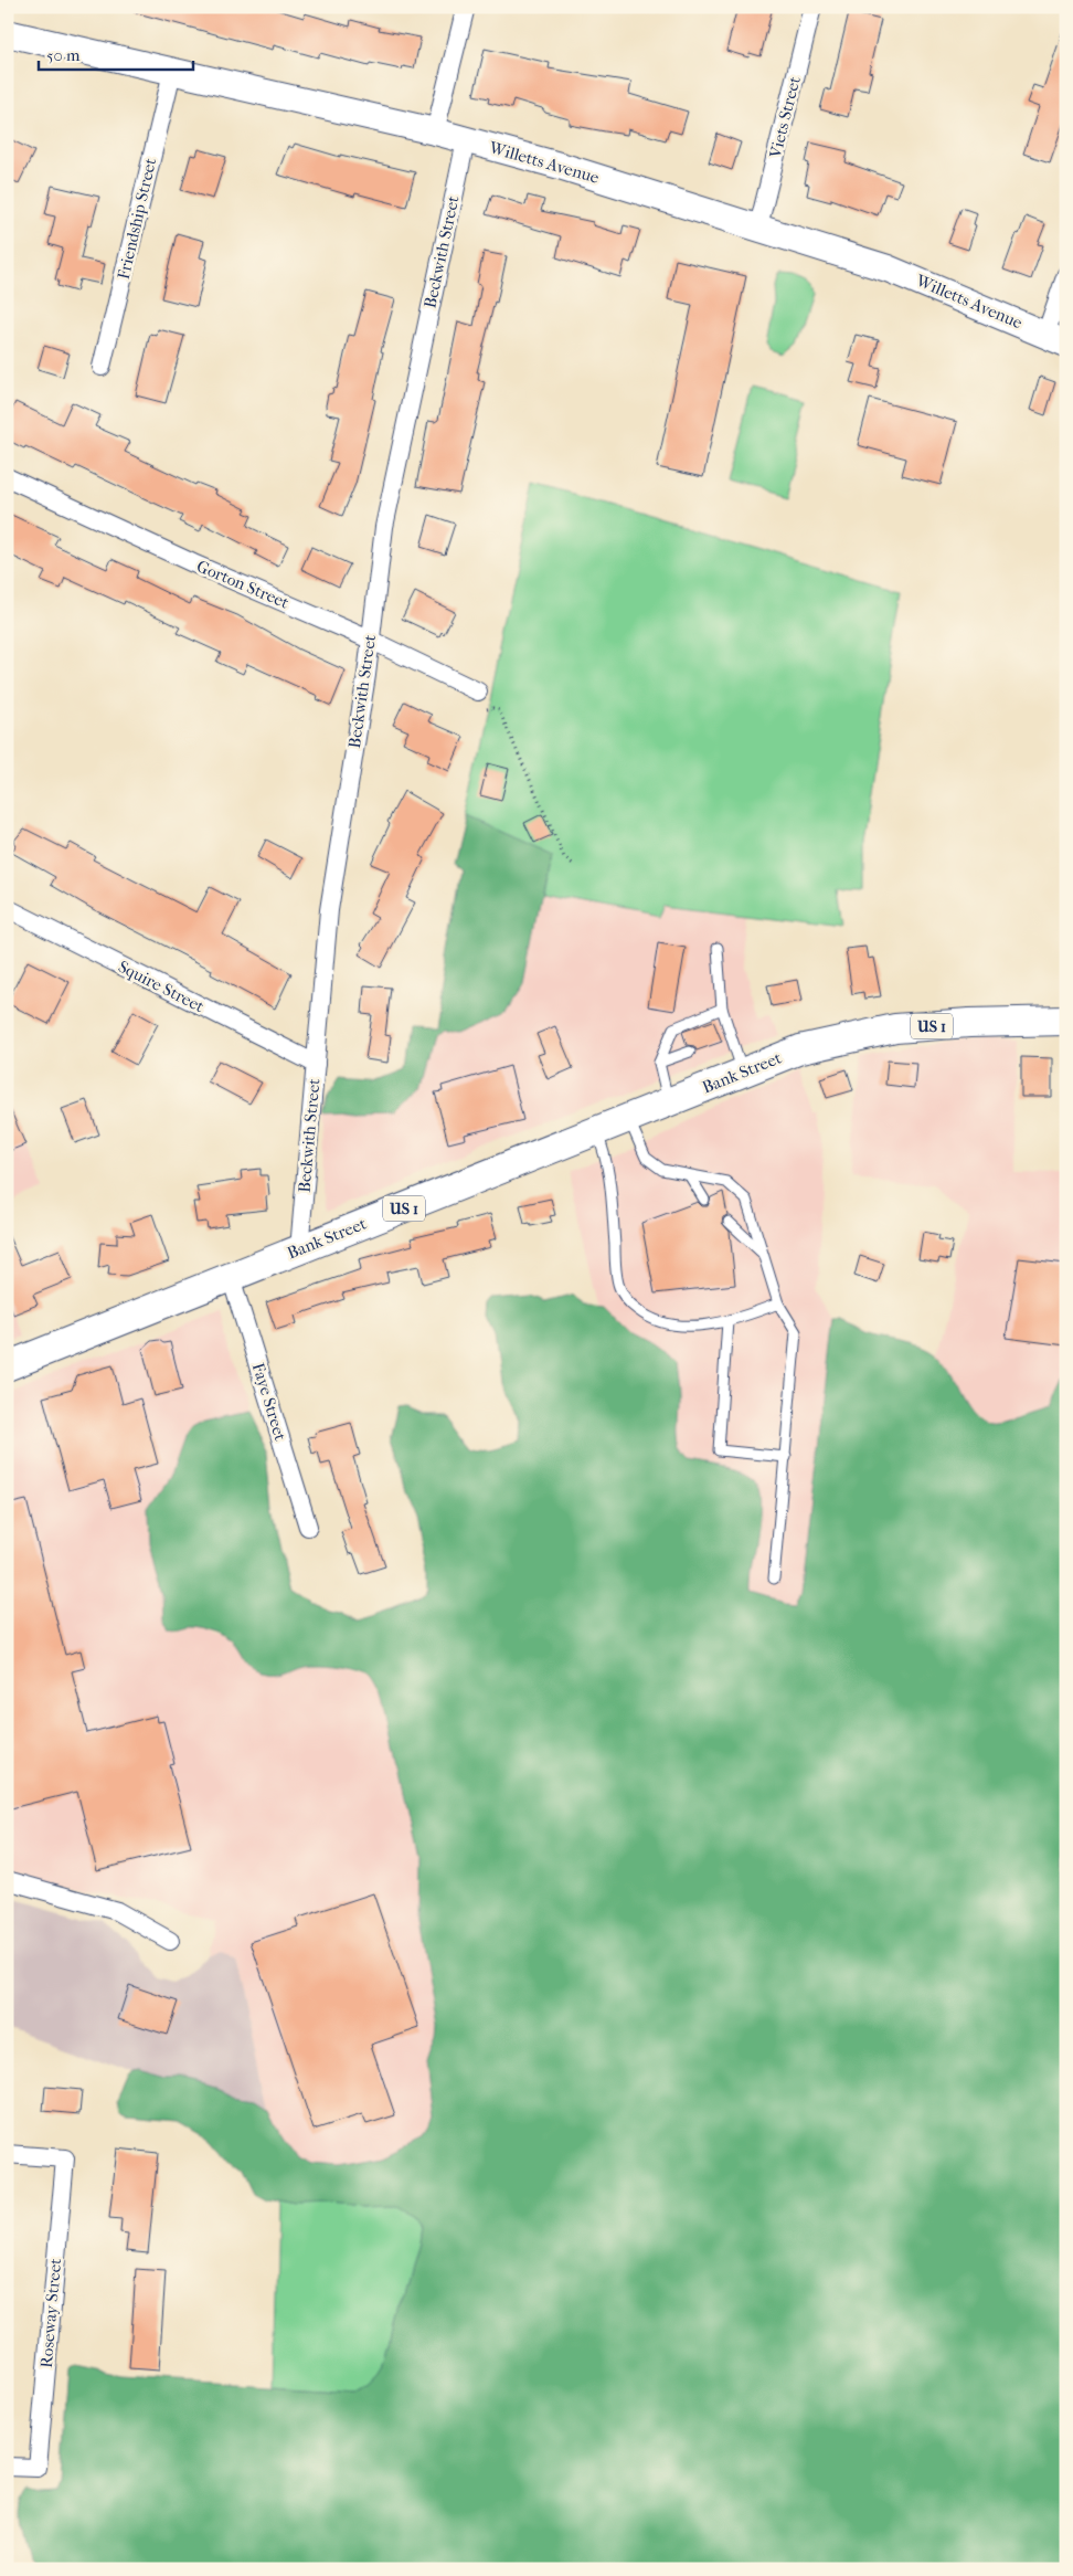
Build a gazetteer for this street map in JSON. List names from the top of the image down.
{
  "streets": {
    "main road": ["US 1", "Bank Street"],
    "street": [
      "Viets Street",
      "Willetts Avenue",
      "Friendship Street",
      "Beckwith Street",
      "Gorton Street",
      "Squire Street",
      "Faye Street",
      "Roseway Street"
    ]
  },
  "crossings": [
    ["Viets Street", "Willetts Avenue"],
    ["Willetts Avenue", "Friendship Street"],
    ["Willetts Avenue", "Beckwith Street"],
    ["Beckwith Street", "Gorton Street"],
    ["Beckwith Street", "Squire Street"],
    ["Beckwith Street", "Bank Street"],
    ["Bank Street", "Faye Street"]
  ],
  "scale_bar": "50 m"
}
